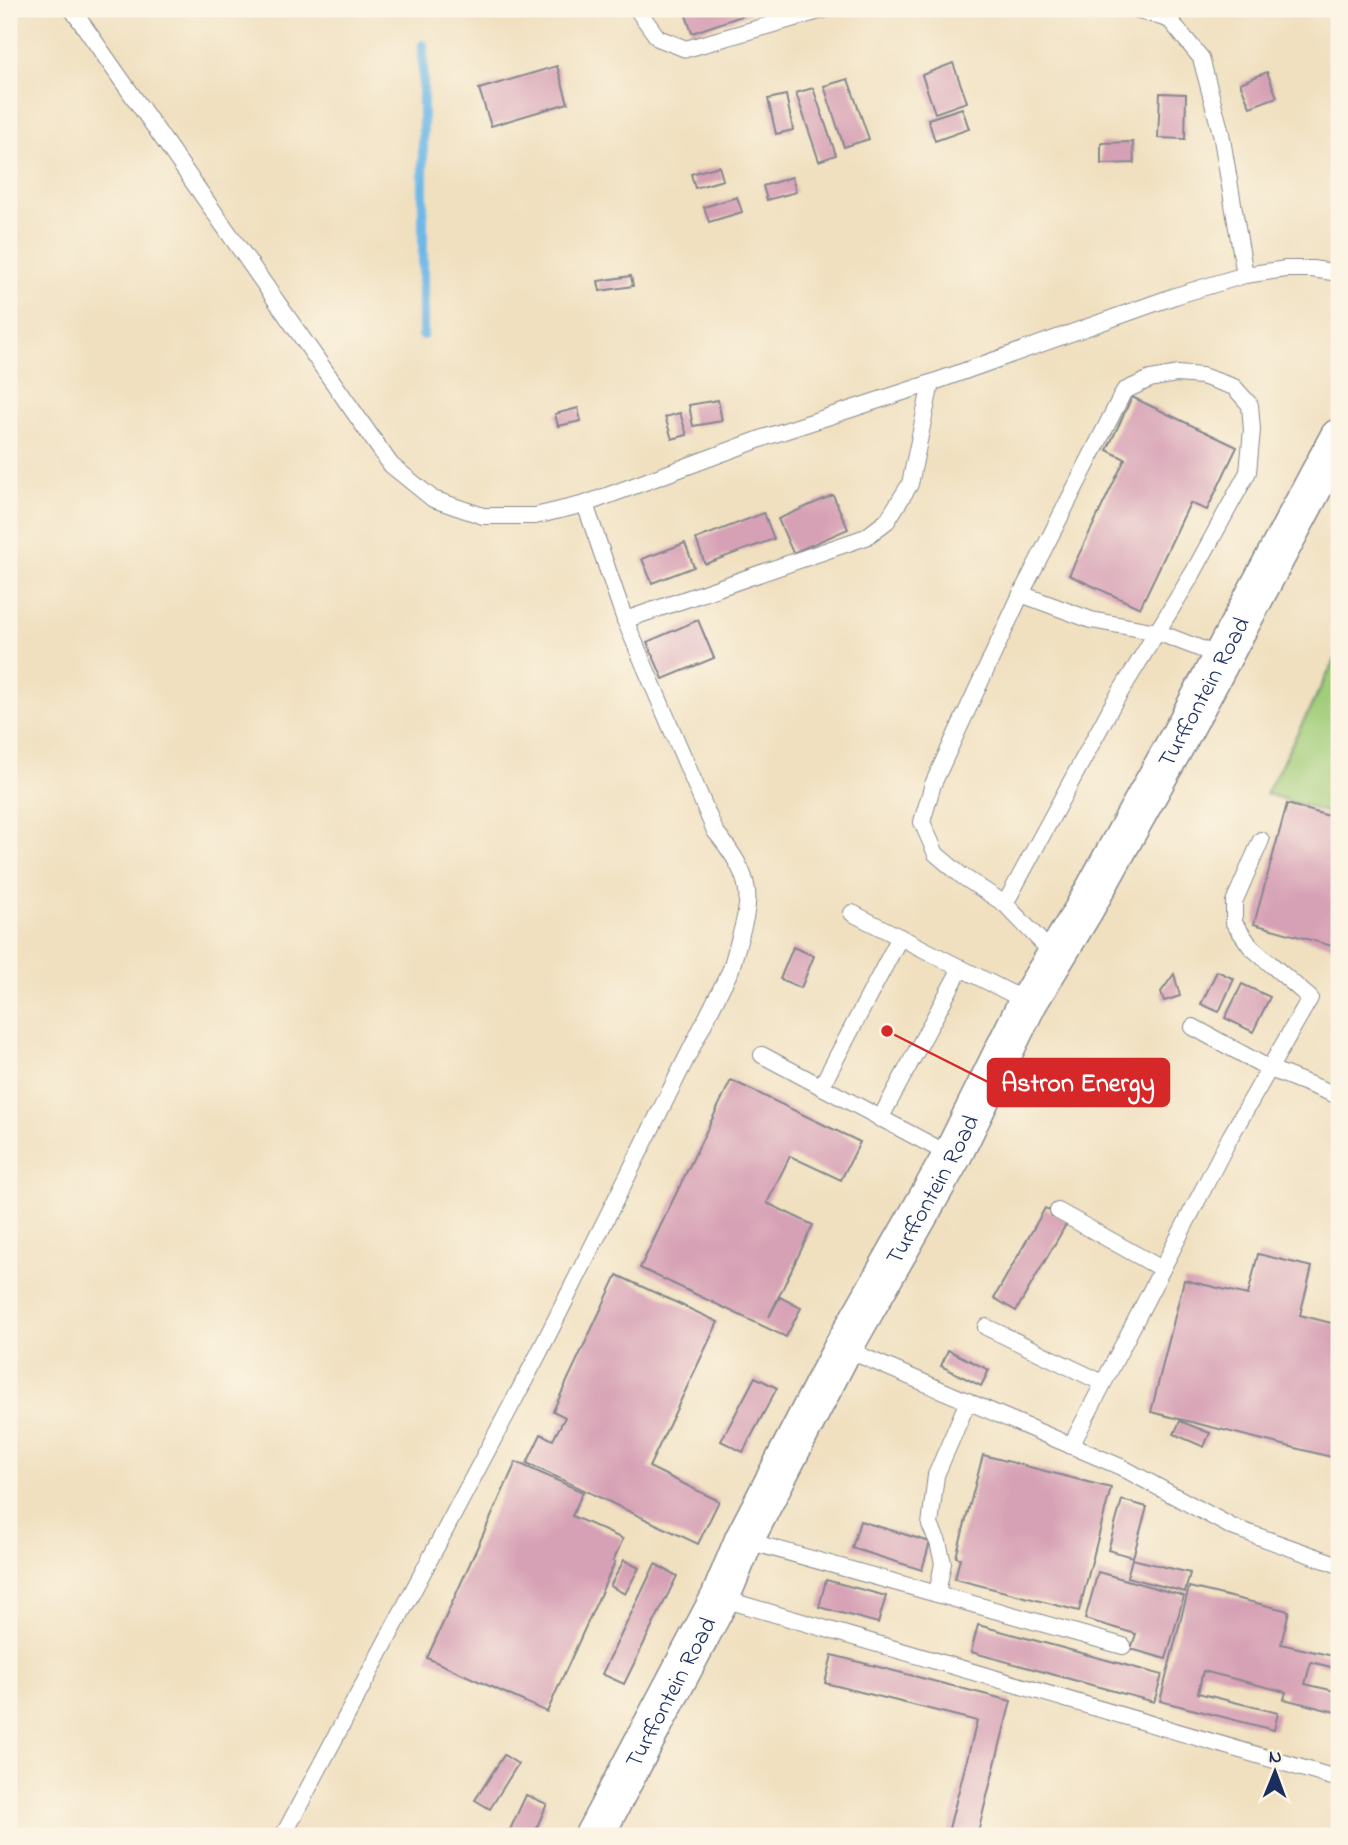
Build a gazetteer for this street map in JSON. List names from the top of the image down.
{
  "streets": {
    "street": ["Turffontein Road"]
  },
  "places": ["Astron Energy"],
  "north": "top"
}
